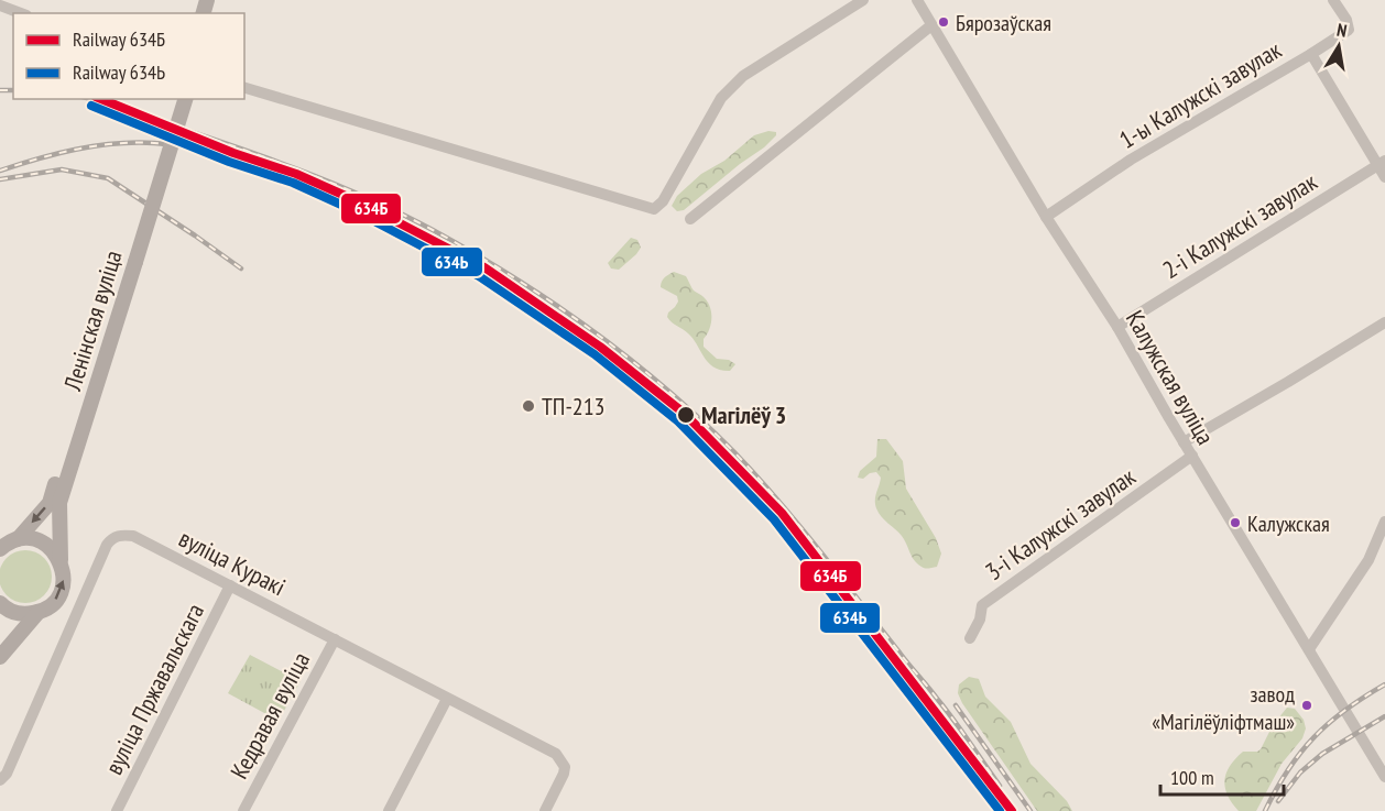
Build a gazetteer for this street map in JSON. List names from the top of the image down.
{
  "streets": {
    "main road": ["Ленінская вуліца"],
    "street": [
      "1-ы Калужскі завулак",
      "2-і Калужскі завулак",
      "Калужская вуліца",
      "3-і Калужскі завулак",
      "вуліца Куракі",
      "вуліца Пржавальскага",
      "Кедравая вуліца"
    ]
  },
  "crossings": [
    ["1-ы Калужскі завулак", "Калужская вуліца"],
    ["2-і Калужскі завулак", "Калужская вуліца"],
    ["Калужская вуліца", "3-і Калужскі завулак"],
    ["вуліца Куракі", "вуліца Пржавальскага"],
    ["вуліца Куракі", "Кедравая вуліца"]
  ],
  "places": [
    "Бярозаўская",
    "ТП-213",
    "Магілёў 3",
    "Калужская",
    "завод «Магілёўліфтмаш»"
  ],
  "lines": ["rail line 634Б", "rail line 634Ь"],
  "legend": ["Railway 634Б", "Railway 634Ь"],
  "scale_bar": "100 m",
  "north": "top"
}
